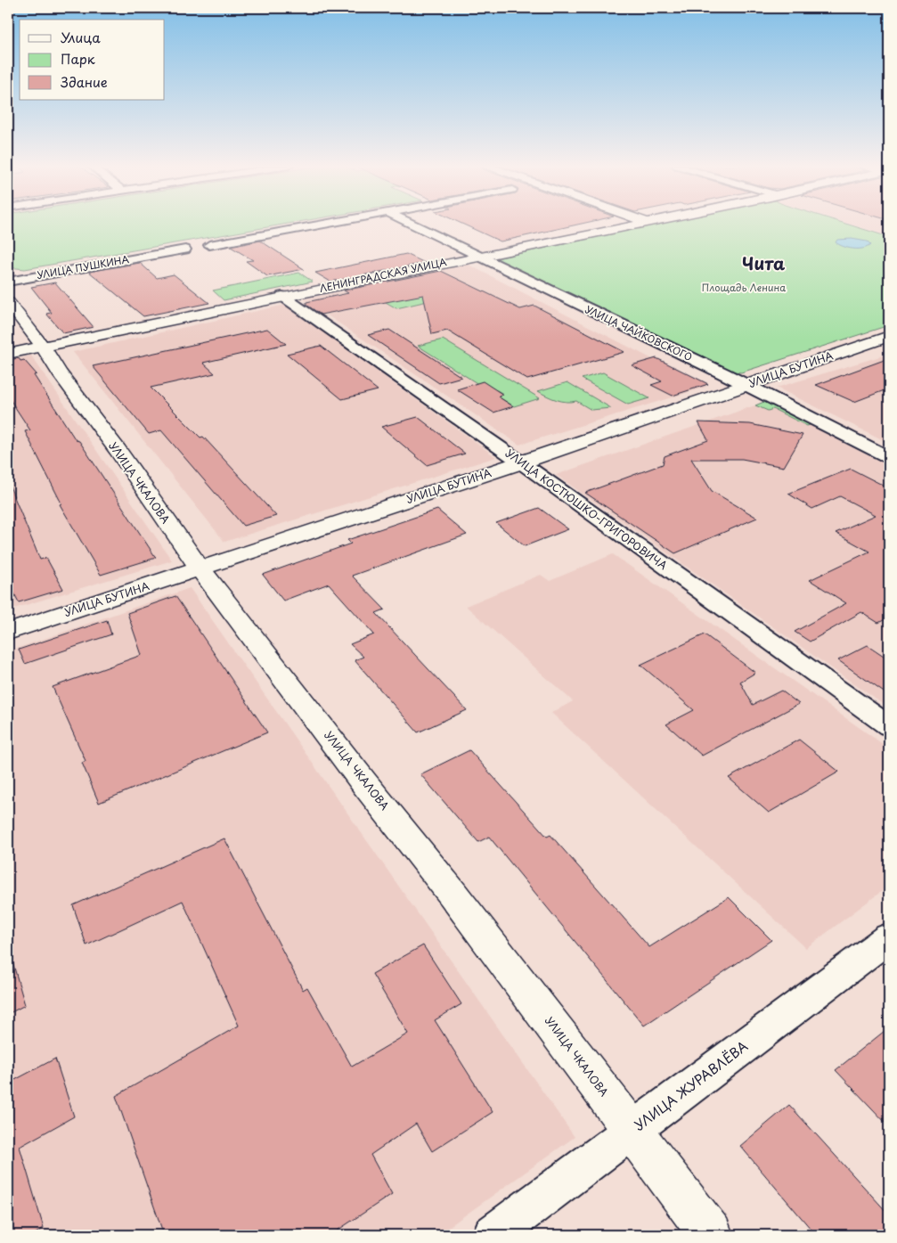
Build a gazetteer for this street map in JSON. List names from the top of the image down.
{
  "streets": {
    "main road": ["ЛЕНИНГРАДСКАЯ УЛИЦА", "УЛИЦА БУТИНА", "УЛИЦА ЧКАЛОВА"],
    "street": [
      "УЛИЦА ПУШКИНА",
      "УЛИЦА ЧАЙКОВСКОГО",
      "УЛИЦА КОСТЮШКО-ГРИГОРОВИЧА",
      "УЛИЦА ЖУРАВЛЁВА"
    ]
  },
  "crossings": [
    ["ЛЕНИНГРАДСКАЯ УЛИЦА", "УЛИЦА ЧАЙКОВСКОГО"],
    ["ЛЕНИНГРАДСКАЯ УЛИЦА", "УЛИЦА ЧКАЛОВА"],
    ["ЛЕНИНГРАДСКАЯ УЛИЦА", "УЛИЦА КОСТЮШКО-ГРИГОРОВИЧА"],
    ["УЛИЦА ЧАЙКОВСКОГО", "УЛИЦА БУТИНА"],
    ["УЛИЦА БУТИНА", "УЛИЦА ЧКАЛОВА"],
    ["УЛИЦА БУТИНА", "УЛИЦА КОСТЮШКО-ГРИГОРОВИЧА"],
    ["УЛИЦА ЧКАЛОВА", "УЛИЦА ЖУРАВЛЁВА"]
  ],
  "districts": ["Чита"],
  "parks": ["Площадь Ленина"],
  "legend": ["Улица", "Парк", "Здание"]
}
